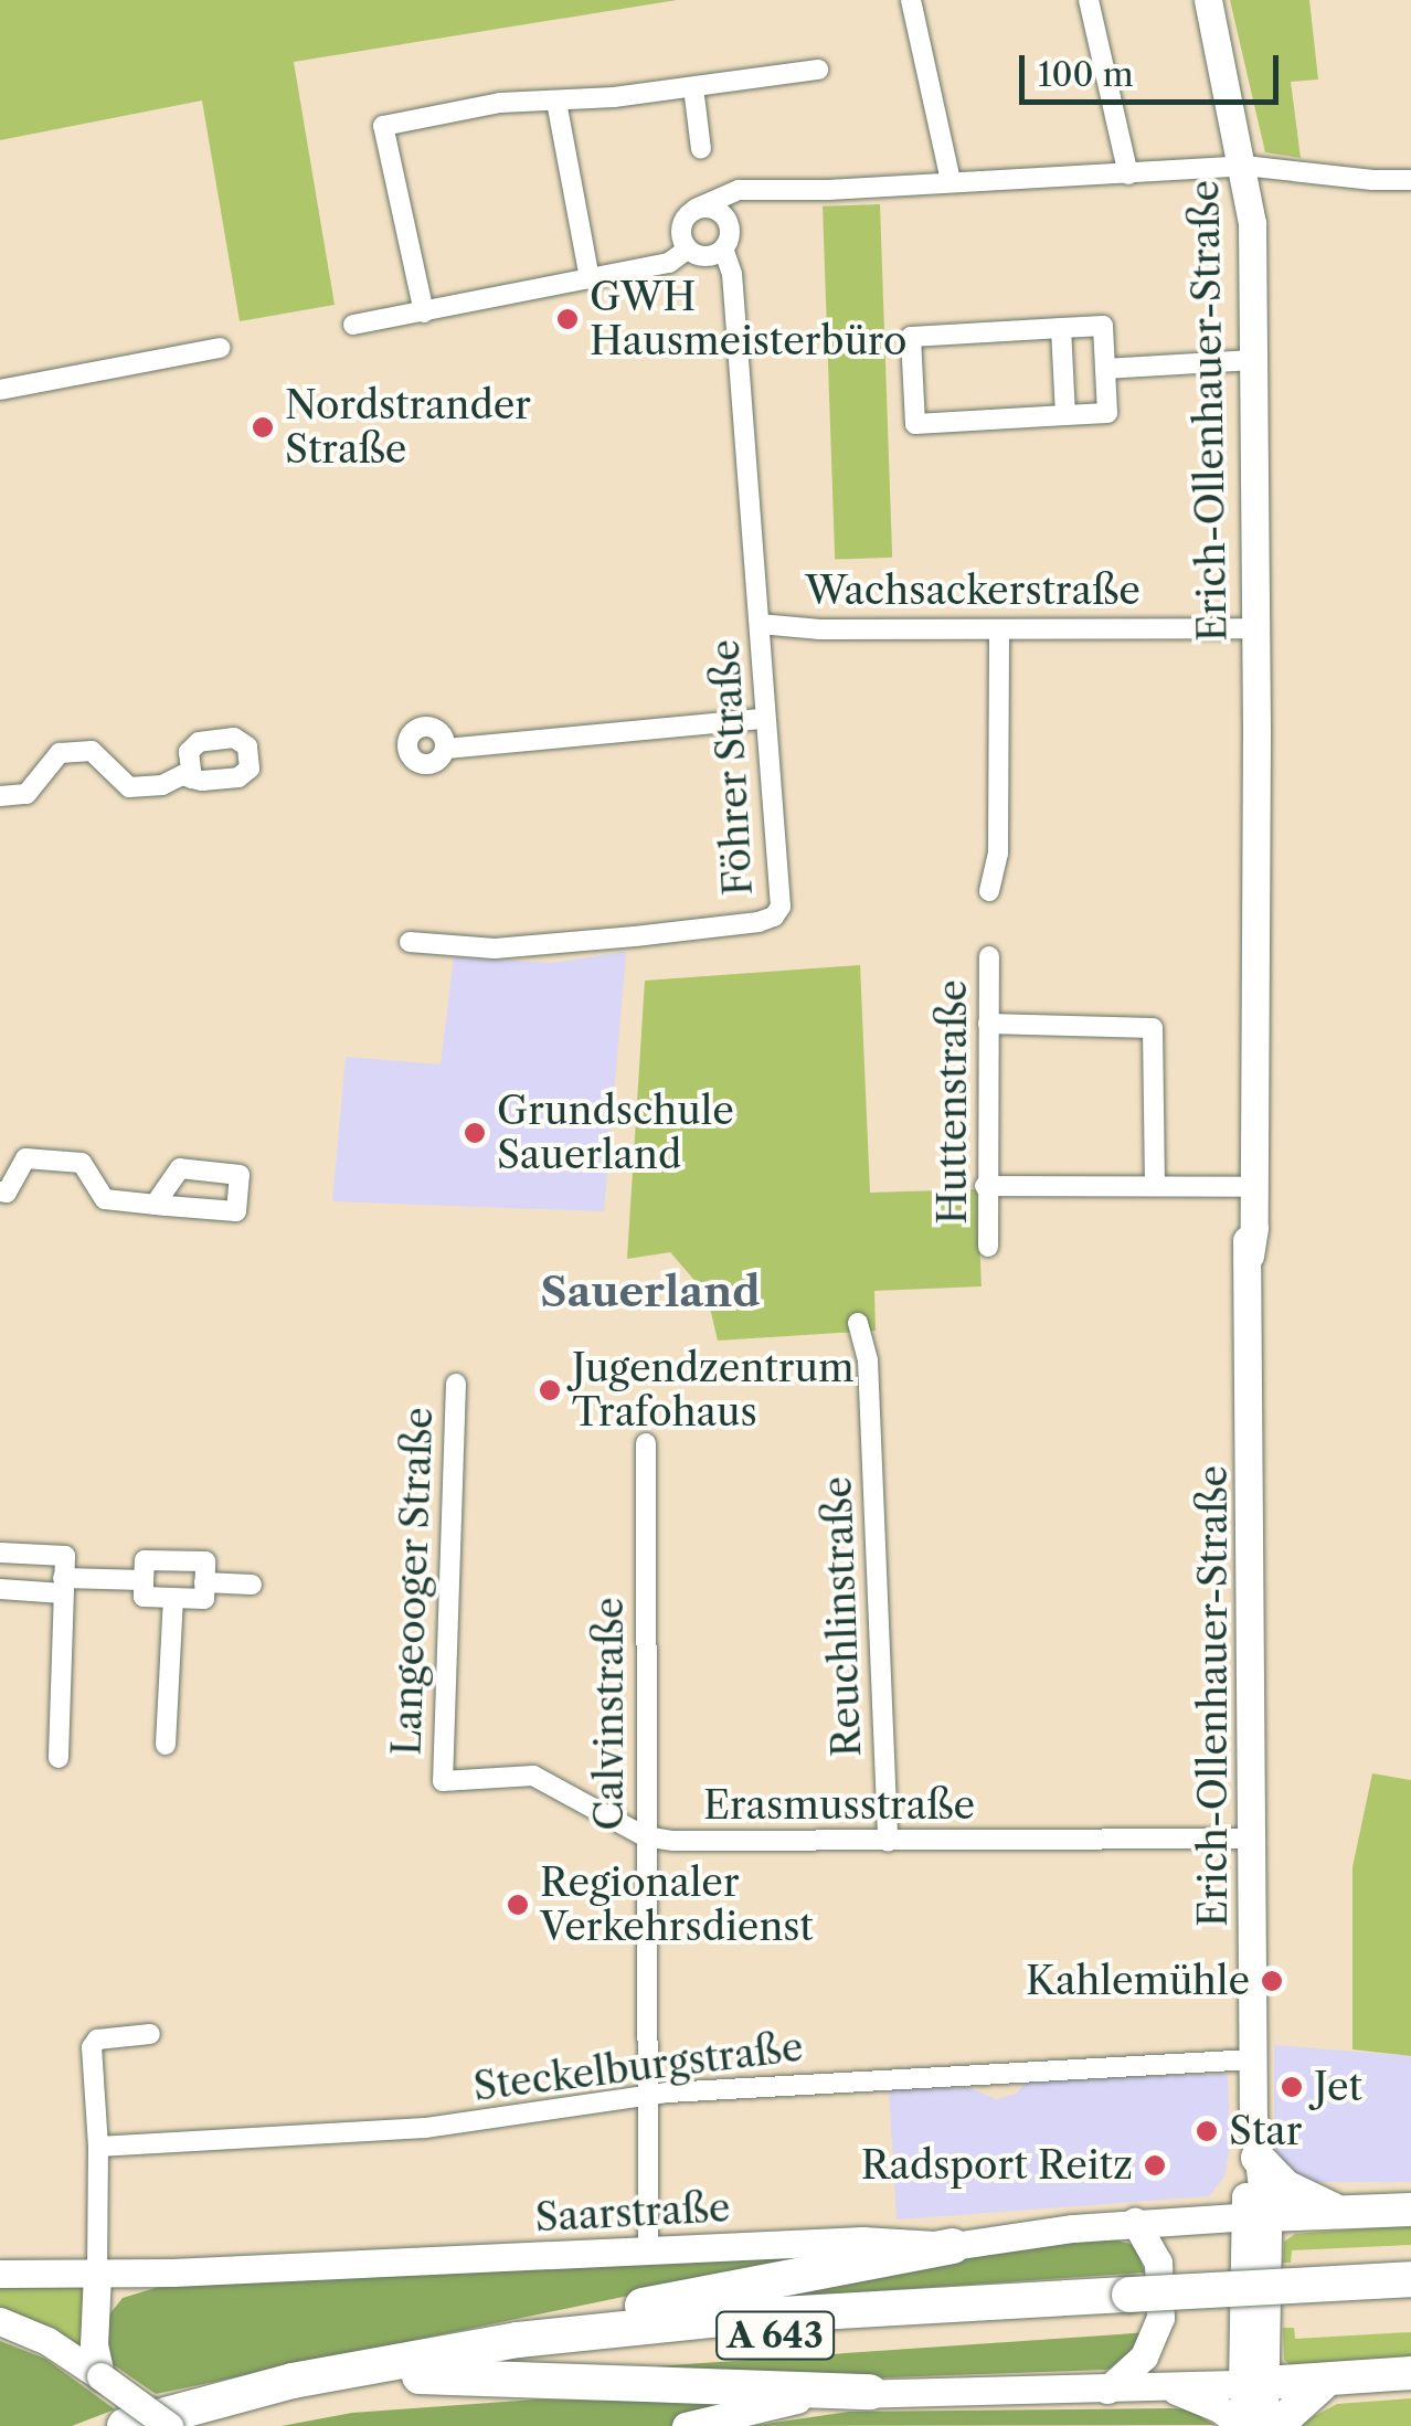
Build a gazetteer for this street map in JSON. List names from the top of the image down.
{
  "streets": {
    "highway": ["A 643"],
    "main road": ["Erich-Ollenhauer-Straße", "Saarstraße"],
    "street": [
      "Wachsackerstraße",
      "Föhrer Straße",
      "Huttenstraße",
      "Langeooger Straße",
      "Reuchlinstraße",
      "Calvinstraße",
      "Erasmusstraße",
      "Steckelburgstraße"
    ]
  },
  "crossings": [
    ["Erich-Ollenhauer-Straße", "Wachsackerstraße"],
    ["Erich-Ollenhauer-Straße", "Erasmusstraße"],
    ["Erich-Ollenhauer-Straße", "Steckelburgstraße"],
    ["Erich-Ollenhauer-Straße", "Saarstraße"],
    ["Wachsackerstraße", "Föhrer Straße"],
    ["Langeooger Straße", "Erasmusstraße"],
    ["Reuchlinstraße", "Erasmusstraße"],
    ["Calvinstraße", "Erasmusstraße"],
    ["Calvinstraße", "Steckelburgstraße"],
    ["Calvinstraße", "Saarstraße"]
  ],
  "districts": ["Sauerland"],
  "places": [
    "GWH Hausmeisterbüro",
    "Nordstrander Straße",
    "Grundschule Sauerland",
    "Jugendzentrum Trafohaus",
    "Regionaler Verkehrsdienst",
    "Kahlemühle",
    "Jet",
    "Star",
    "Radsport Reitz"
  ],
  "scale_bar": "100 m"
}
